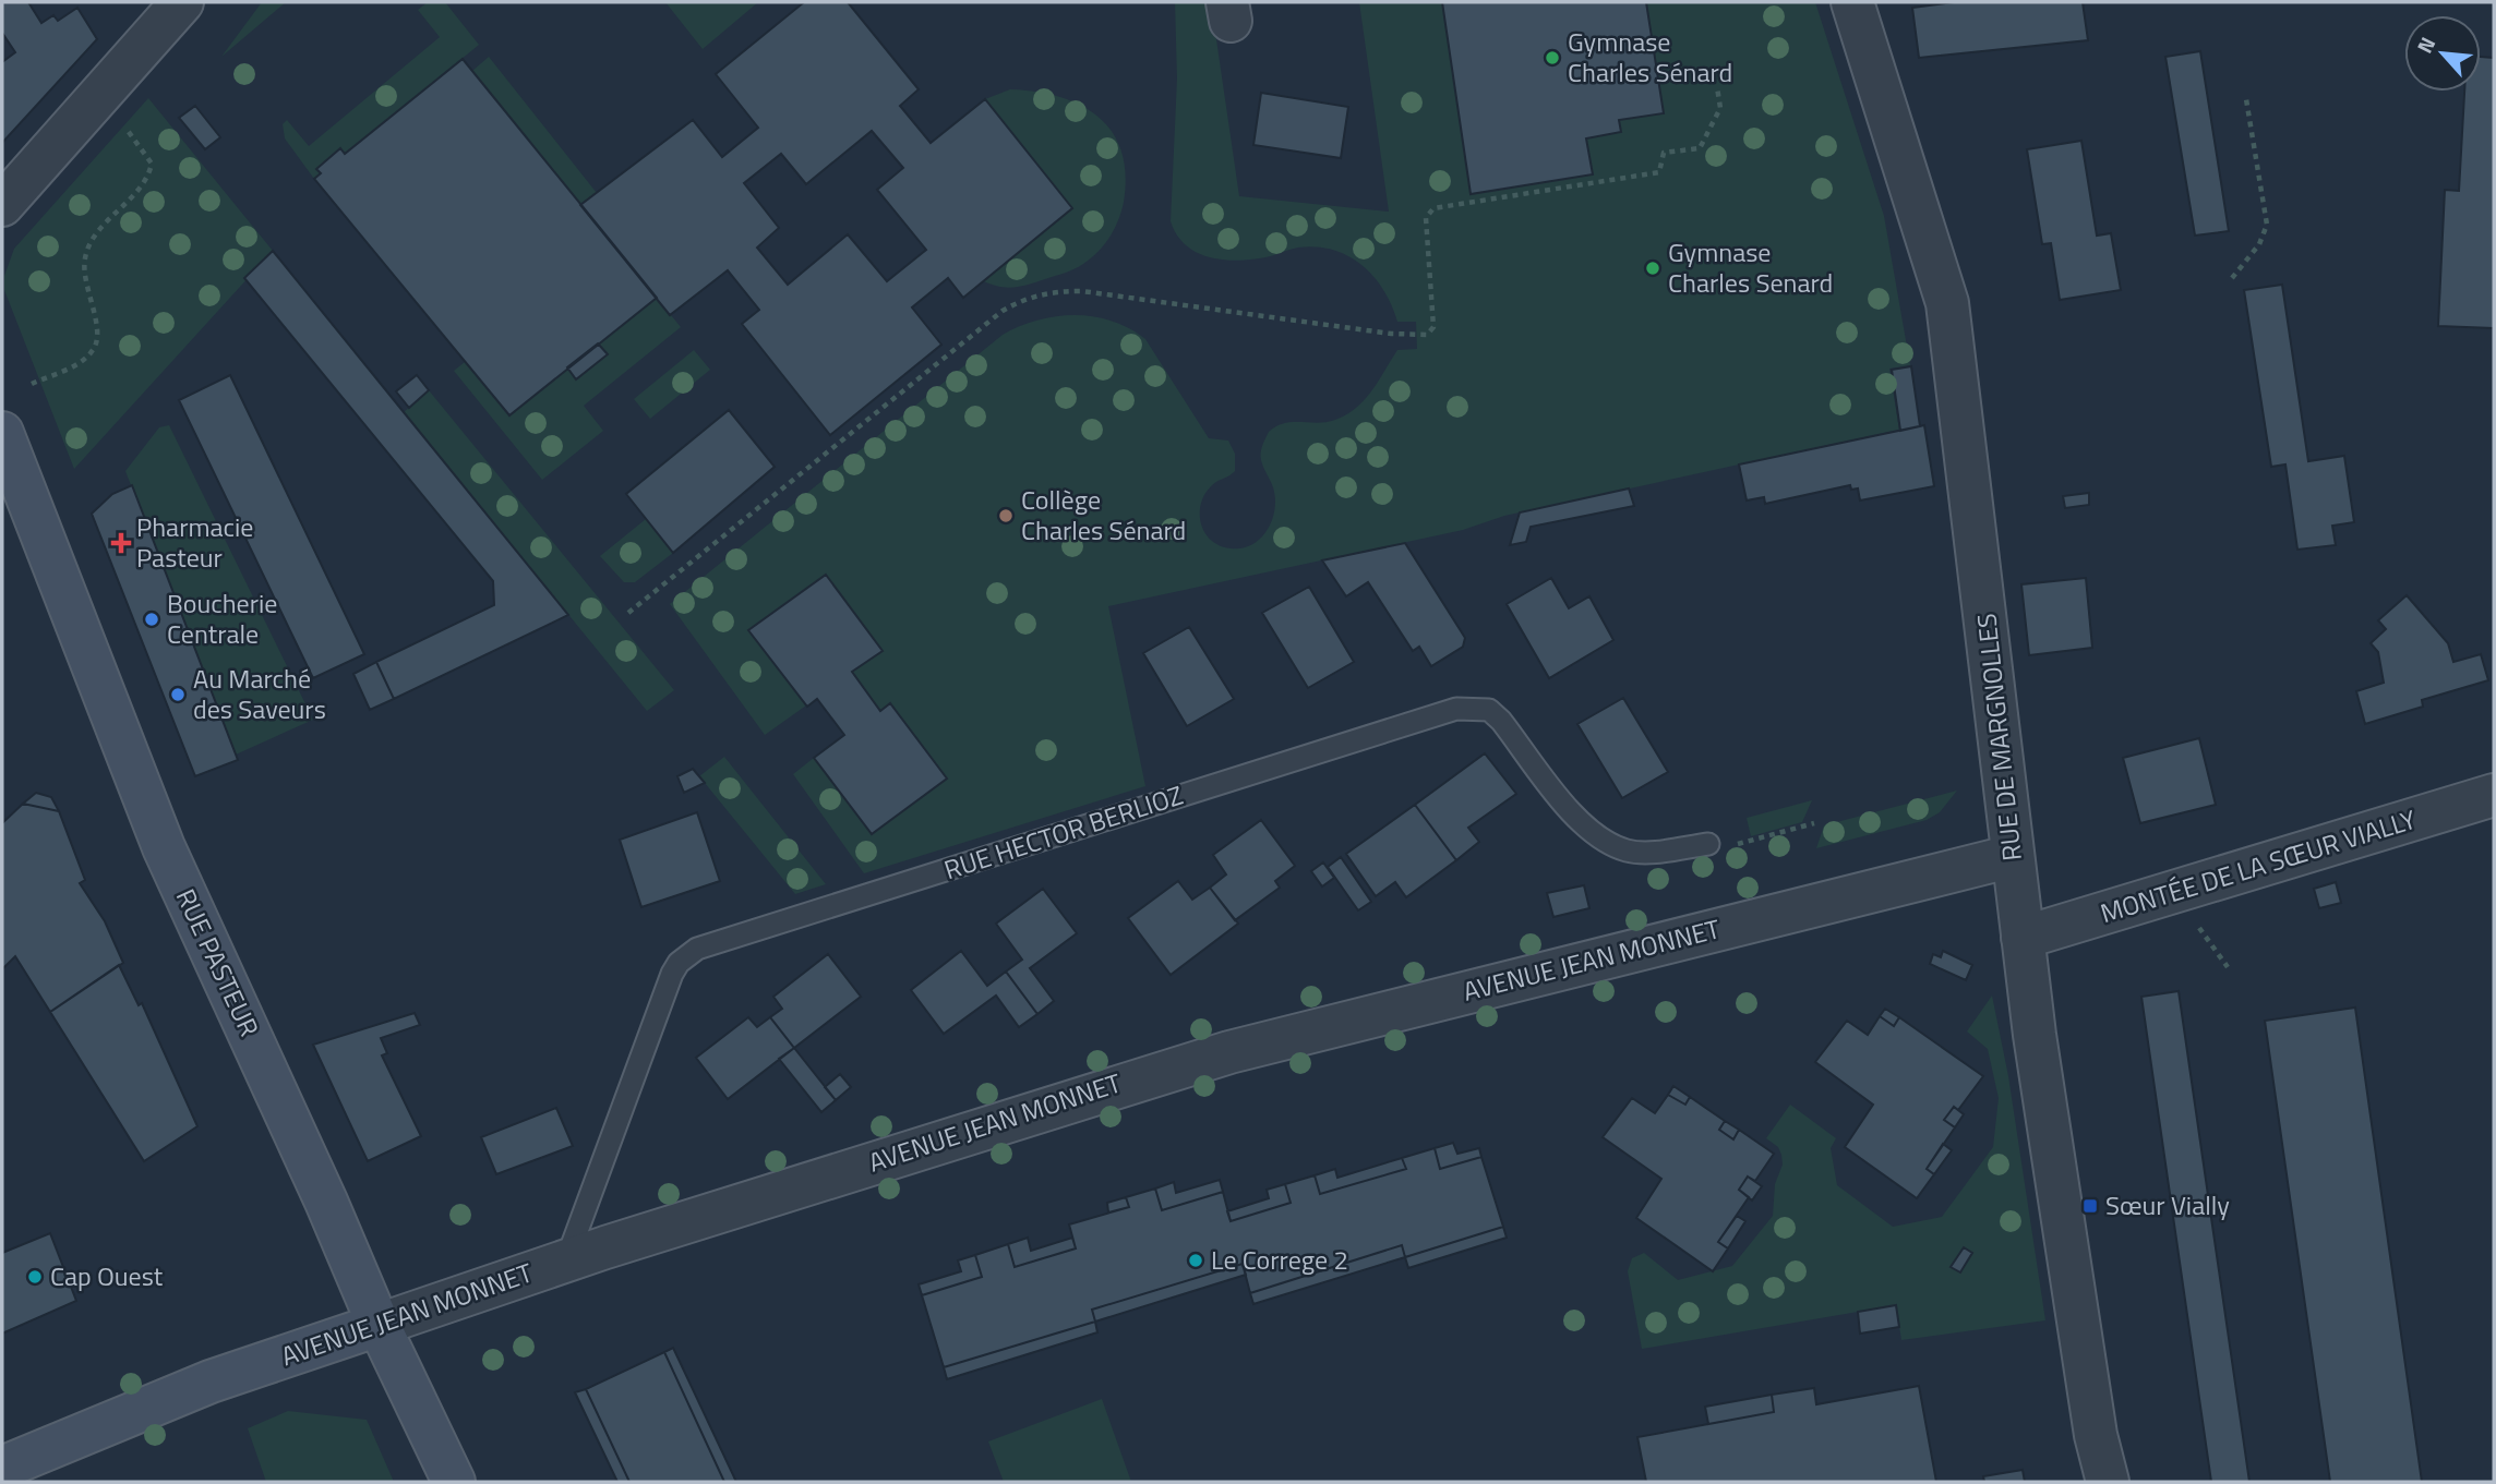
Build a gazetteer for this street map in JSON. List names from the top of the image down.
{
  "streets": {
    "street": [
      "RUE DE MARGNOLLES",
      "MONTÉE DE LA SŒUR VIALLY",
      "AVENUE JEAN MONNET",
      "RUE PASTEUR"
    ],
    "lane": ["RUE HECTOR BERLIOZ"]
  },
  "crossings": [
    ["RUE DE MARGNOLLES", "MONTÉE DE LA SŒUR VIALLY"],
    ["RUE DE MARGNOLLES", "AVENUE JEAN MONNET"],
    ["RUE HECTOR BERLIOZ", "AVENUE JEAN MONNET"],
    ["AVENUE JEAN MONNET", "RUE PASTEUR"]
  ],
  "places": {
    "other": [
      "Gymnase Charles Sénard",
      "Gymnase Charles Senard",
      "Collège Charles Sénard",
      "Boucherie Centrale",
      "Au Marché des Saveurs",
      "Le Correge 2",
      "Cap Ouest"
    ],
    "health": ["Pharmacie Pasteur"],
    "transit": ["Sœur Vially"]
  },
  "north": "top left"
}
